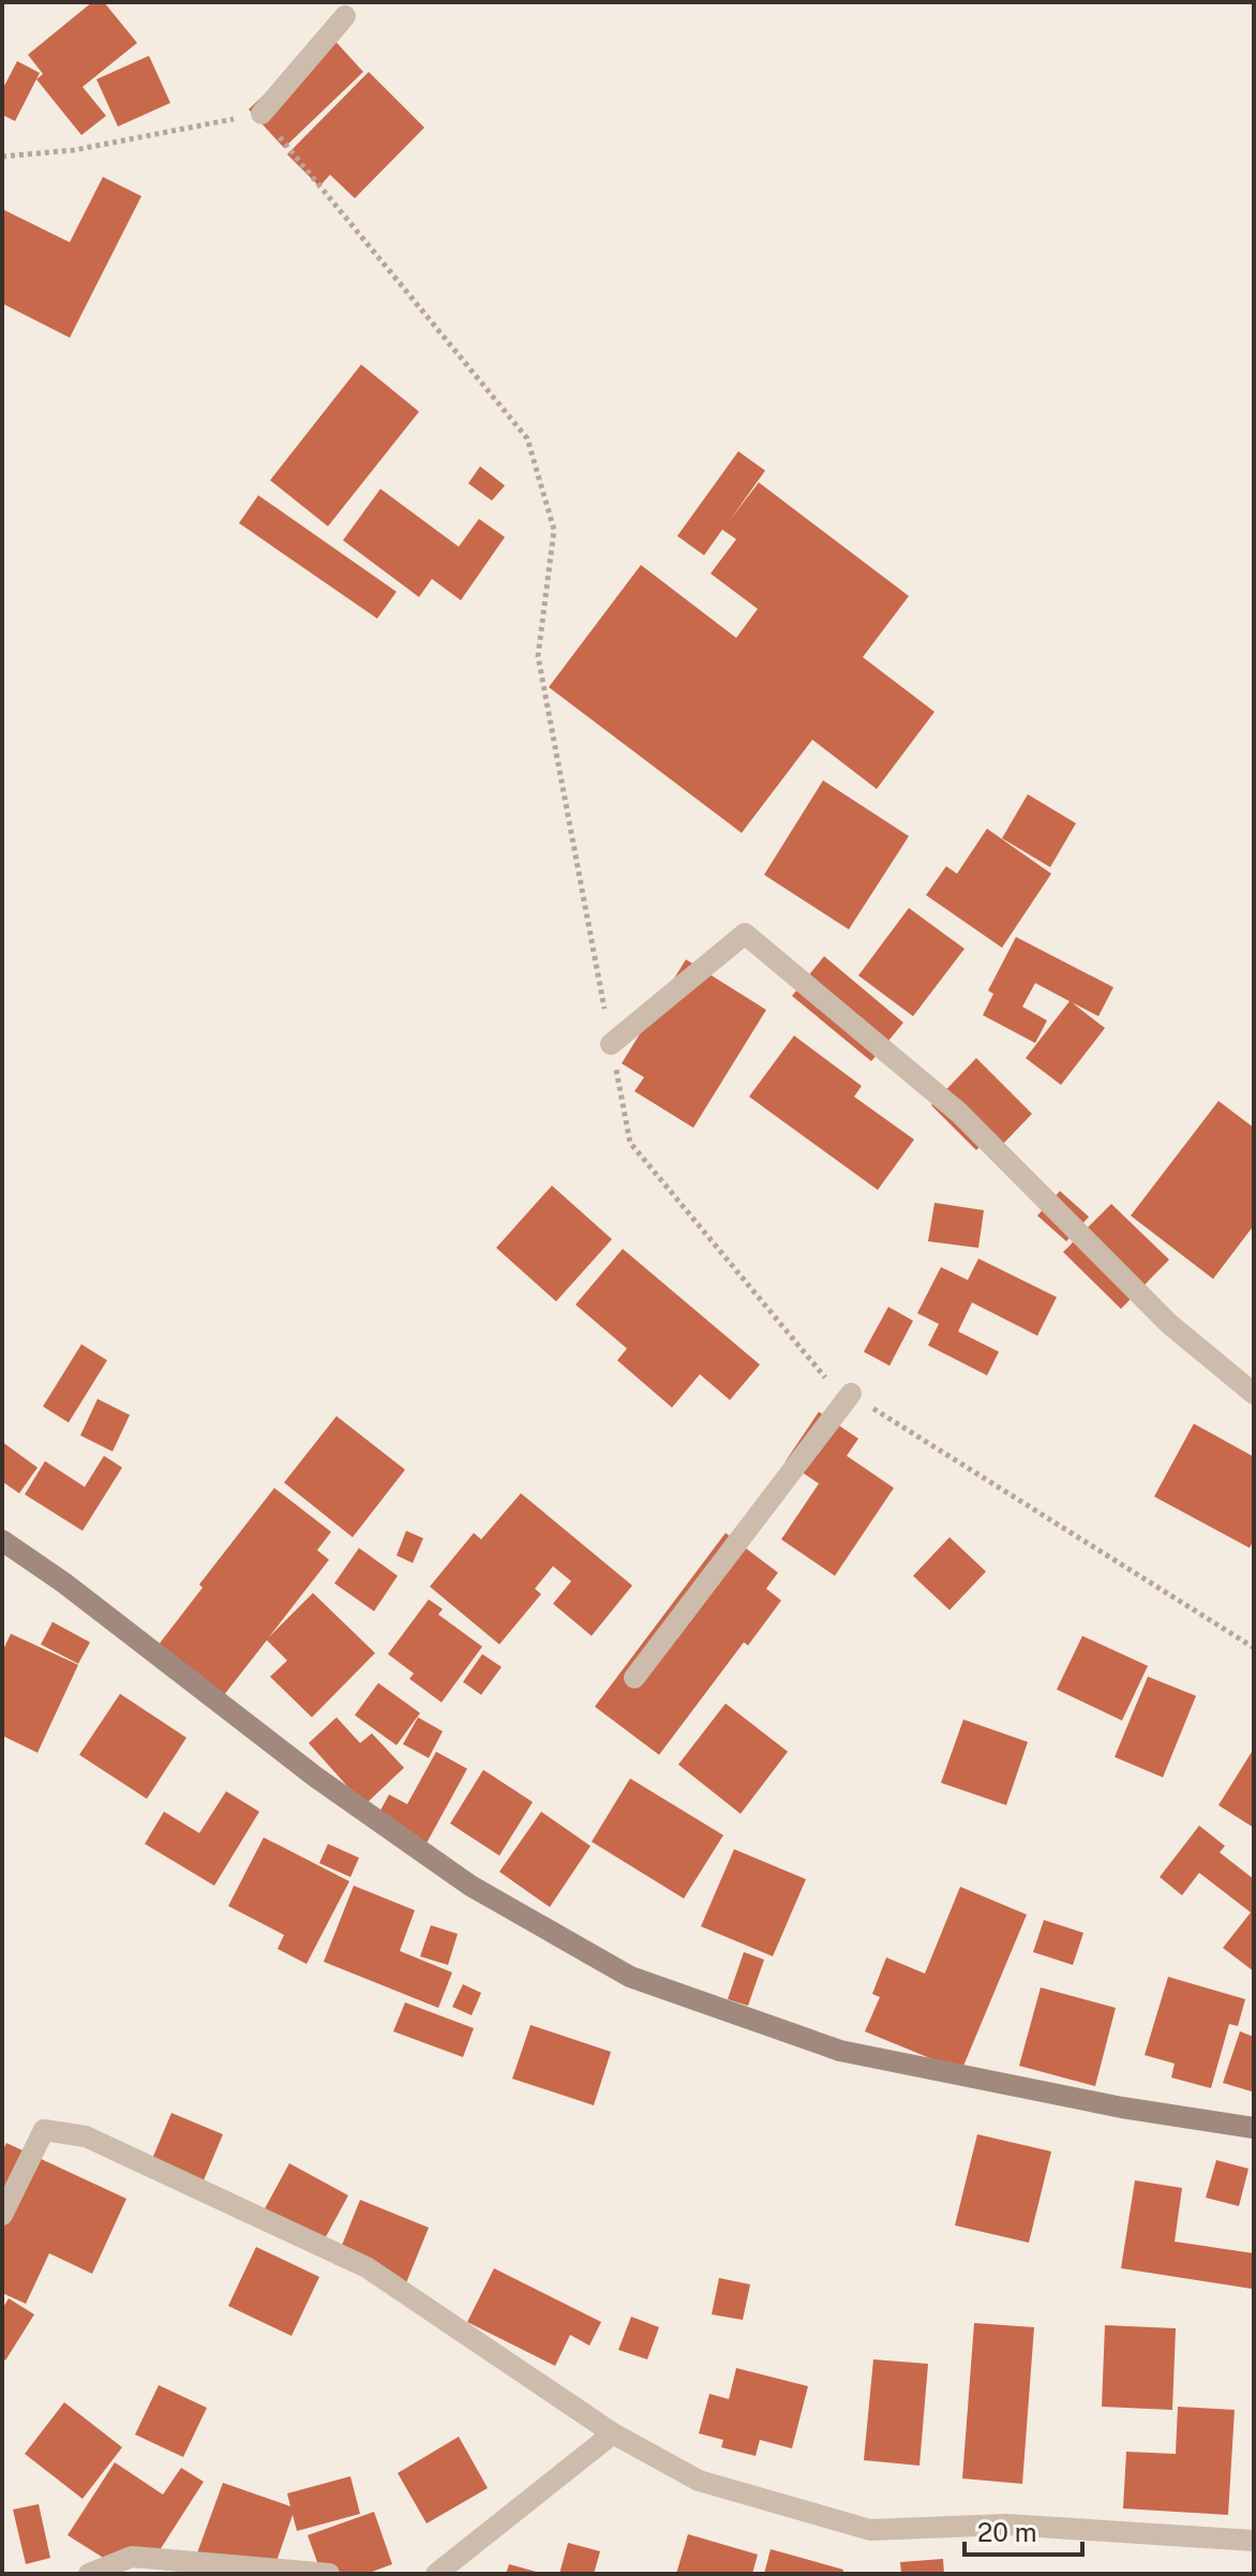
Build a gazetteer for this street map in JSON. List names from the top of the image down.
{
  "scale_bar": "20 m"
}
